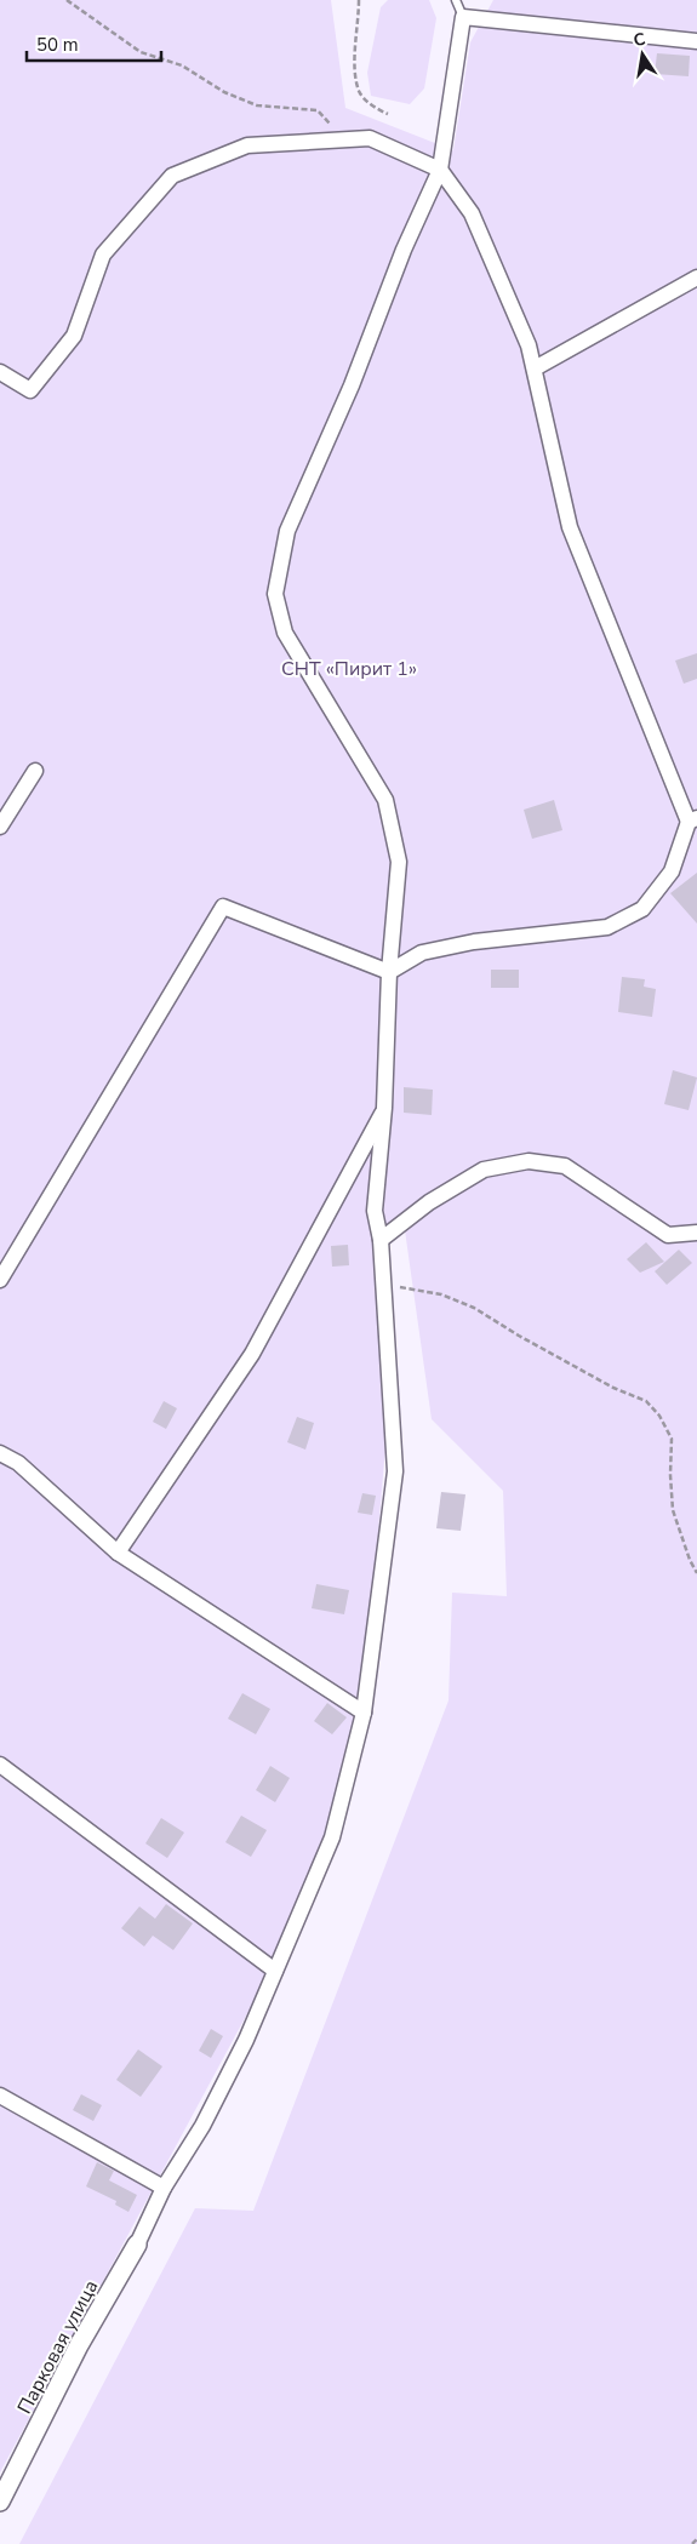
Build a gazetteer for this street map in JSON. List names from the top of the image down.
{
  "streets": {
    "street": ["Парковая улица"]
  },
  "parks": ["СНТ «Пирит 1»"],
  "scale_bar": "50 m",
  "north": "top"
}
